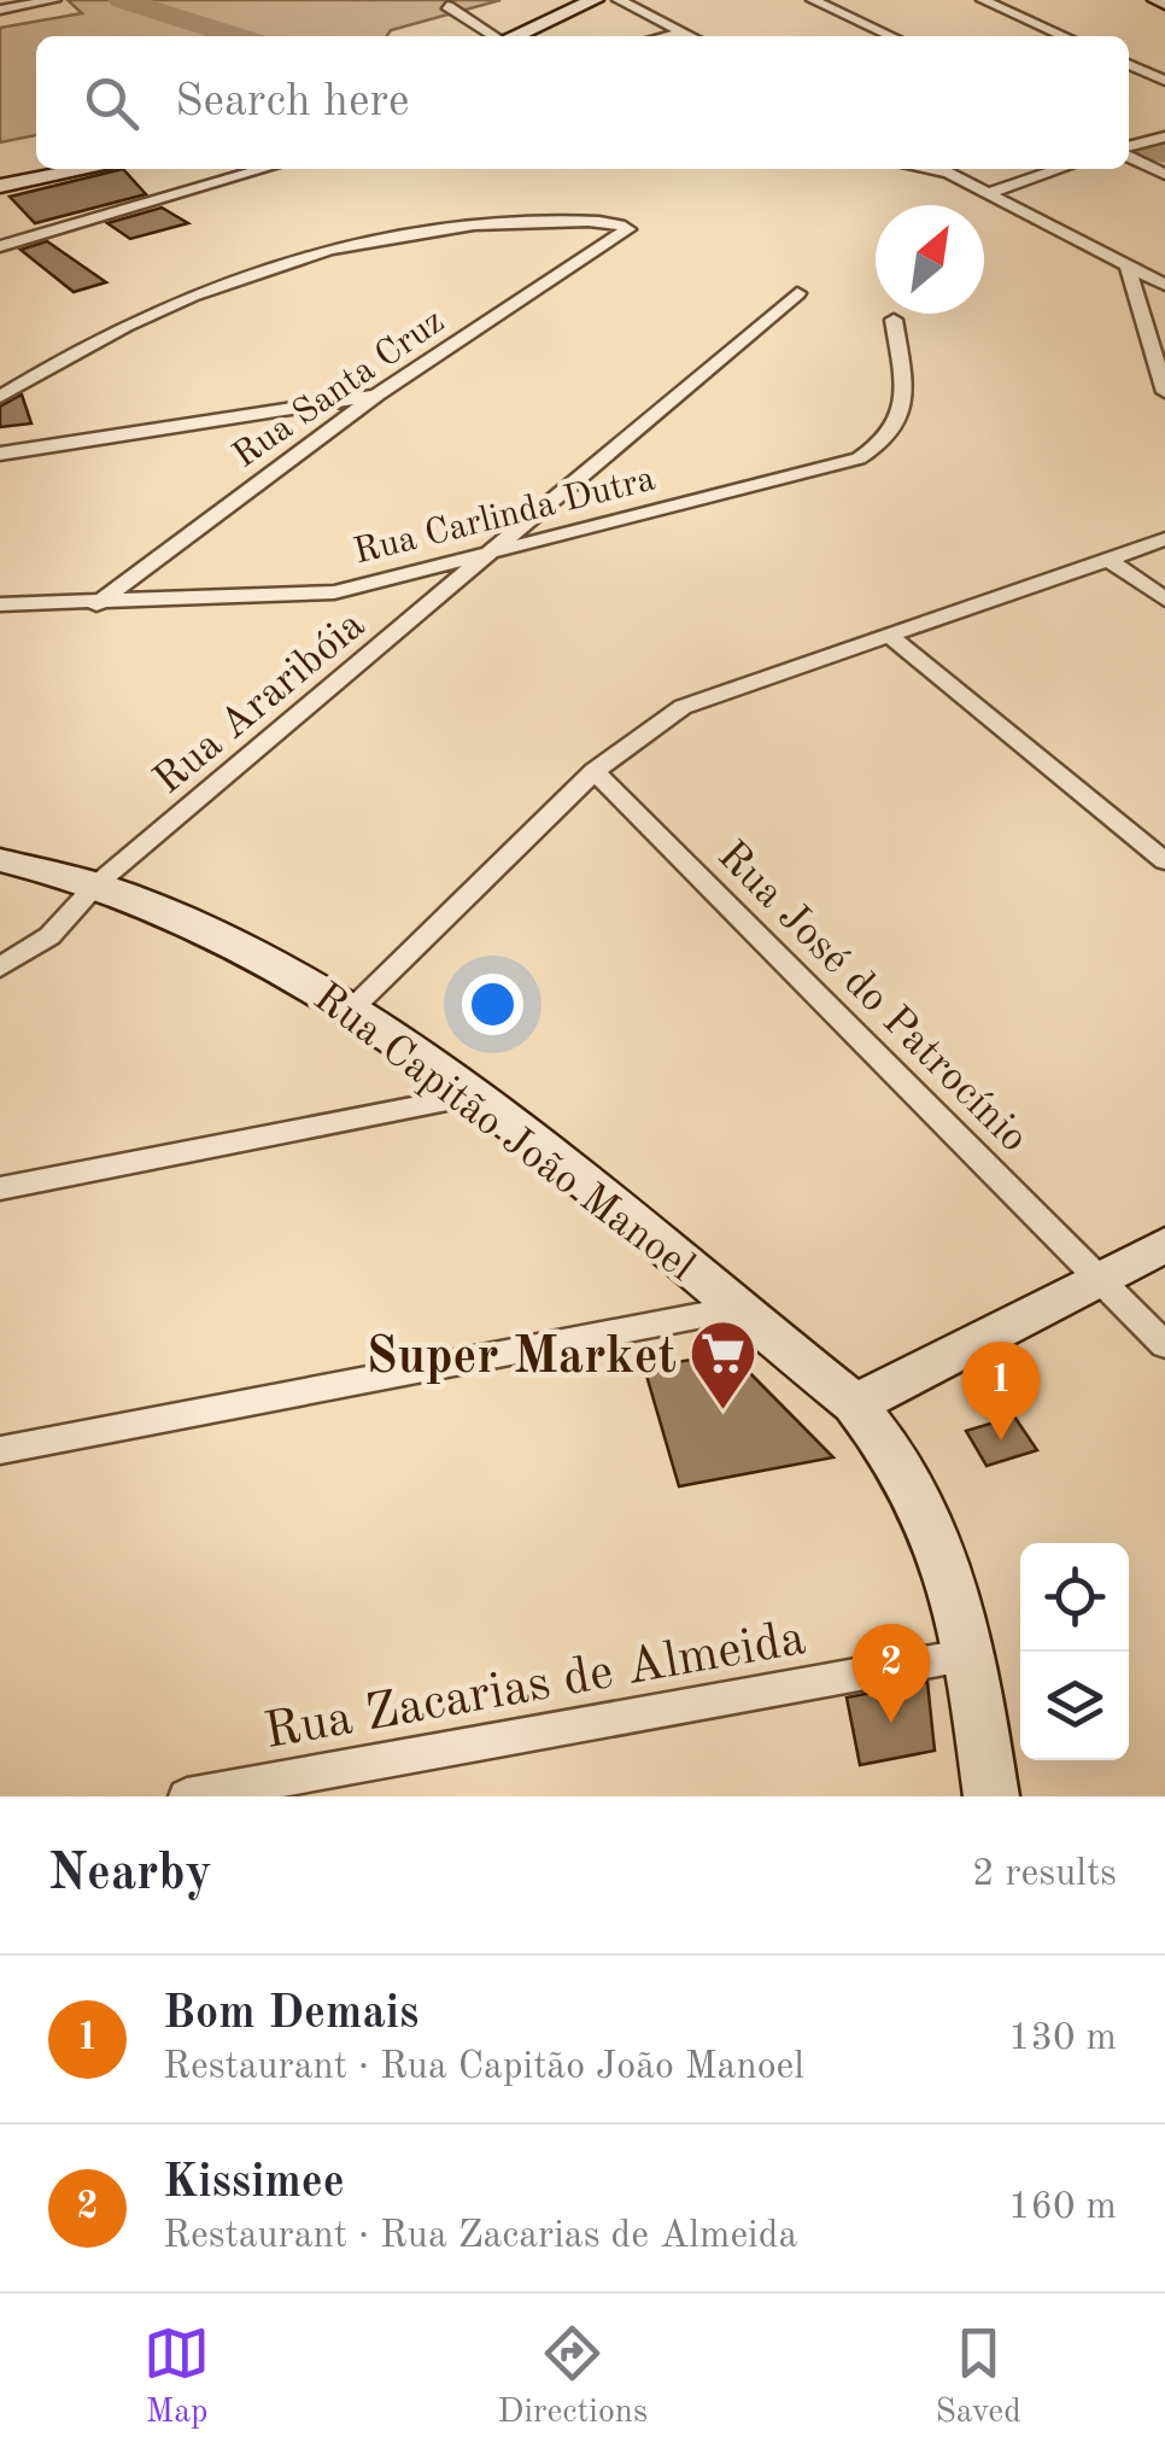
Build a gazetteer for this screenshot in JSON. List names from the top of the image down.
{
  "streets": {
    "main road": ["Rua Capitão João Manoel"],
    "street": [
      "Rua Santa Cruz",
      "Rua Carlinda Dutra",
      "Rua Araribóia",
      "Rua José do Patrocínio",
      "Rua Zacarias de Almeida"
    ]
  },
  "crossings": [
    ["Rua Santa Cruz", "Rua Carlinda Dutra"],
    ["Rua Carlinda Dutra", "Rua Araribóia"],
    ["Rua Araribóia", "Rua Capitão João Manoel"],
    ["Rua Capitão João Manoel", "Rua Zacarias de Almeida"]
  ],
  "places": {
    "supermarket": ["Super Market"]
  },
  "north": "top right",
  "page": {
    "search": "Search here",
    "pins": ["1", "2"],
    "heading": ["Nearby", "2 results"],
    "list": [
      {
        "mark": "1",
        "name": "Bom Demais",
        "note": "Restaurant · Rua Capitão João Manoel",
        "value": "130 m"
      },
      {
        "mark": "2",
        "name": "Kissimee",
        "note": "Restaurant · Rua Zacarias de Almeida",
        "value": "160 m"
      }
    ],
    "nav": ["Map", "Directions", "Saved"]
  }
}
